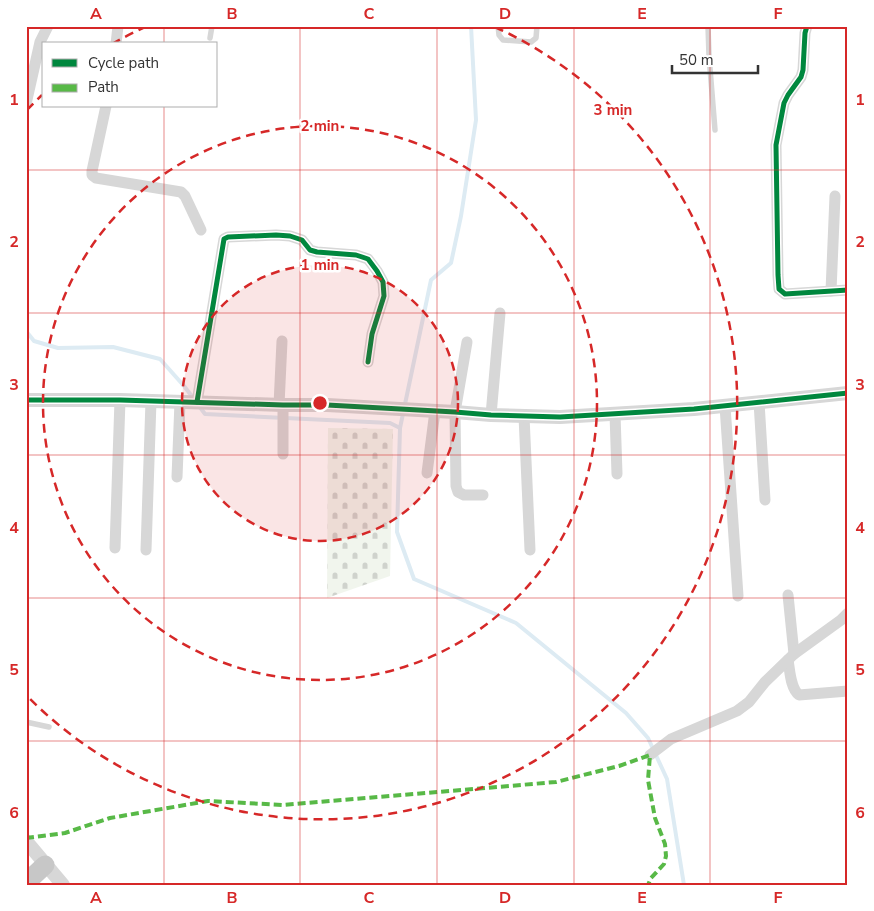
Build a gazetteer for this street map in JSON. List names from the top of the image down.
{
  "legend": ["Cycle path", "Path"],
  "scale_bar": "50 m",
  "grid": {
    "columns": [
      "A",
      "B",
      "C",
      "D",
      "E",
      "F"
    ],
    "rows": [
      "1",
      "2",
      "3",
      "4",
      "5",
      "6"
    ]
  },
  "rings": ["3 min", "2 min", "1 min"]
}
